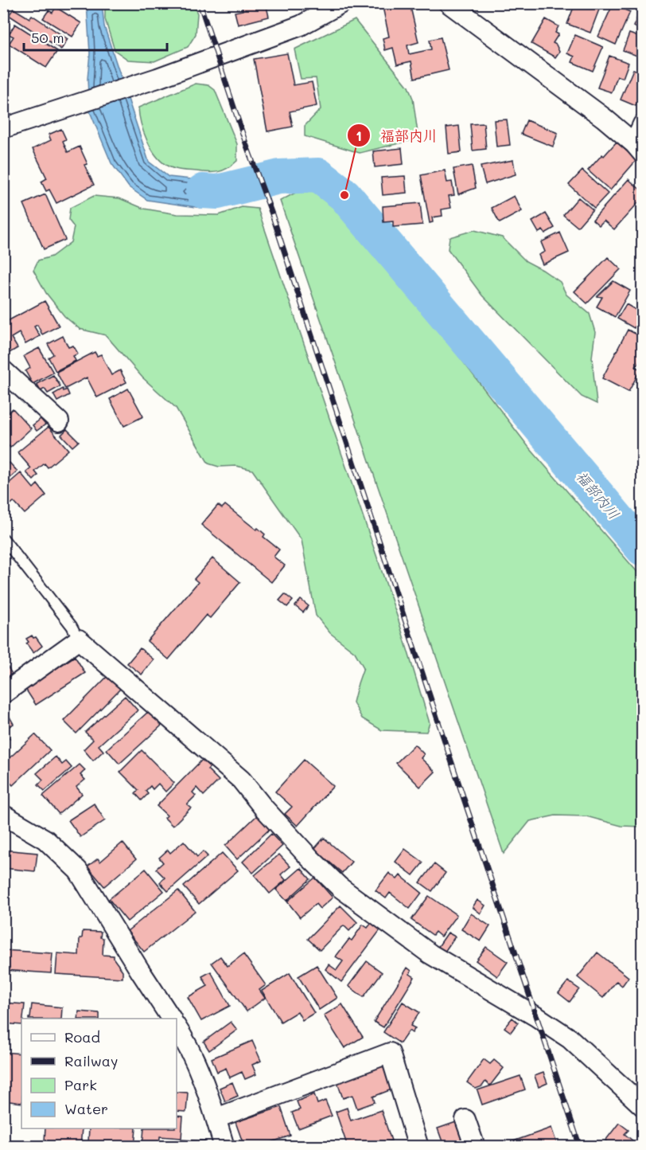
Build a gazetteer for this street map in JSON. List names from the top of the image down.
{
  "water": ["福部内川"],
  "places": ["福部内川"],
  "legend": [
    "Road",
    "Railway",
    "Park",
    "Water"
  ],
  "scale_bar": "50 m"
}
